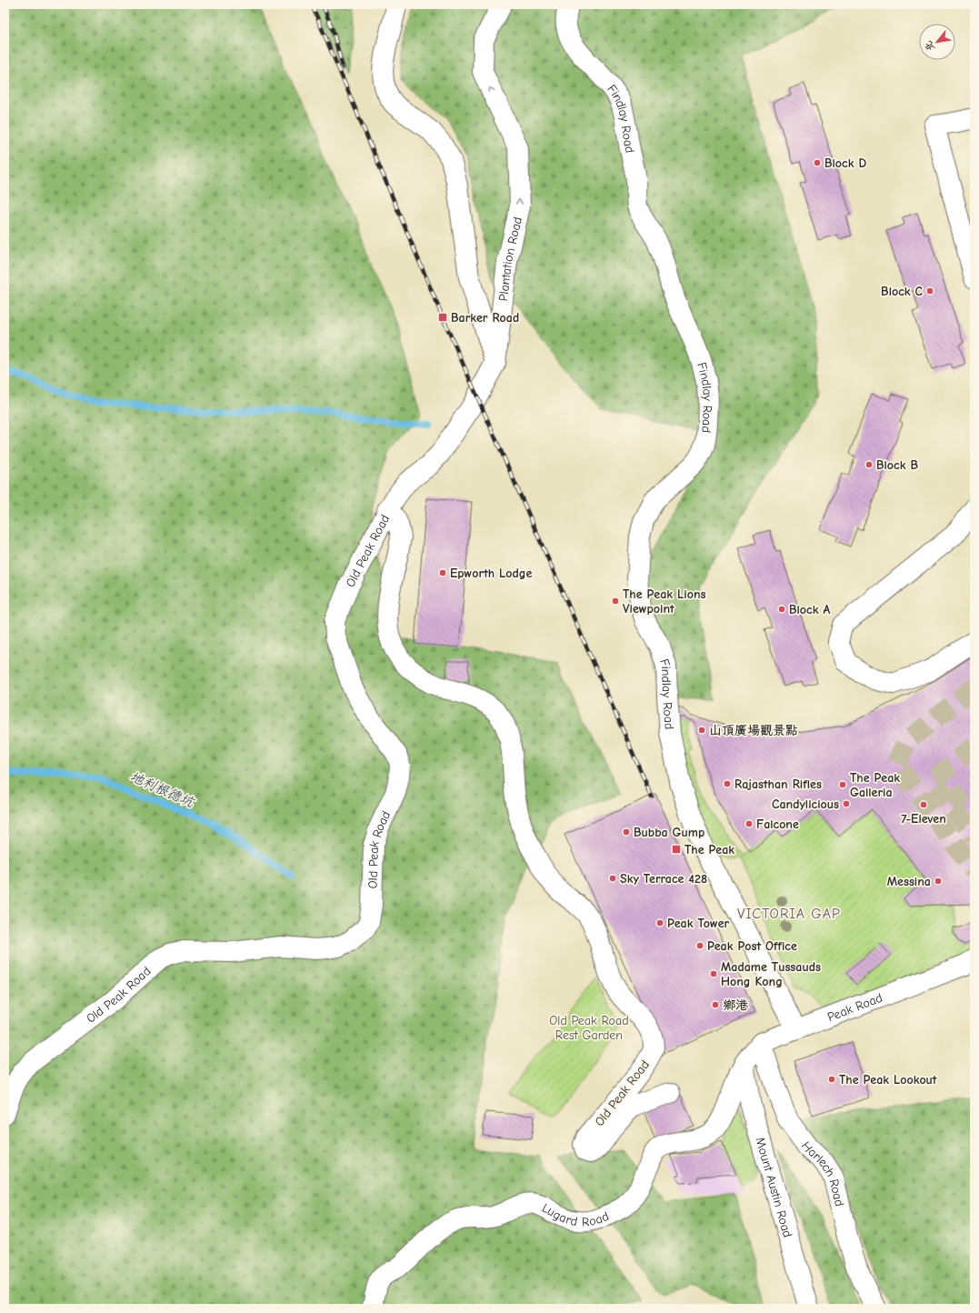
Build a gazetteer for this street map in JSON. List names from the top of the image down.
{
  "streets": {
    "street": [
      "Findlay Road",
      "Plantation Road",
      "Old Peak Road",
      "Peak Road",
      "Harlech Road",
      "Mount Austin Road",
      "Lugard Road"
    ]
  },
  "crossings": [
    ["Findlay Road", "Peak Road"],
    ["Plantation Road", "Old Peak Road"],
    ["Peak Road", "Harlech Road"],
    ["Peak Road", "Mount Austin Road"],
    ["Peak Road", "Lugard Road"],
    ["Mount Austin Road", "Lugard Road"]
  ],
  "districts": ["VICTORIA GAP"],
  "water": ["地利根德坑"],
  "parks": ["Old Peak Road Rest Garden"],
  "places": {
    "other": [
      "Block D",
      "Block C",
      "Block B",
      "Epworth Lodge",
      "The Peak Lions Viewpoint",
      "Block A",
      "山頂廣場觀景點",
      "Rajasthan Rifles",
      "The Peak Galleria",
      "Candylicious",
      "7-Eleven",
      "Falcone",
      "Bubba Gump",
      "Sky Terrace 428",
      "Messina",
      "Peak Tower",
      "Peak Post Office",
      "Madame Tussauds Hong Kong",
      "鄉港",
      "The Peak Lookout"
    ],
    "transit": ["Barker Road", "The Peak"]
  },
  "north": "bottom left"
}
